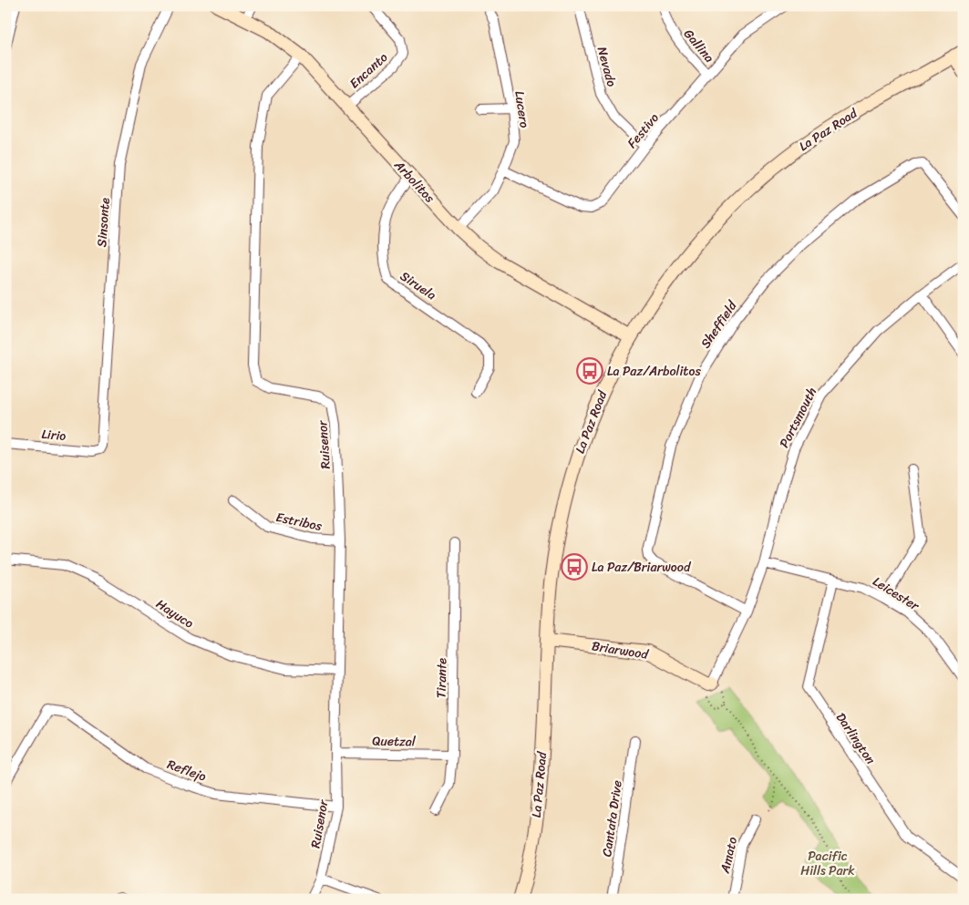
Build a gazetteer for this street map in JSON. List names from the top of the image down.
{
  "streets": {
    "main road": ["La Paz Road", "Arbolitos", "Briarwood"],
    "street": [
      "Gallina",
      "Nevado",
      "Encanto",
      "Lucero",
      "Festivo",
      "Sinsonte",
      "Siruela",
      "Sheffield",
      "Portsmouth",
      "Lirio",
      "Ruisenor",
      "Estribos",
      "Leicester",
      "Hayuco",
      "Tirante",
      "Darlington",
      "Quetzal",
      "Reflejo",
      "Cantata Drive",
      "Amato"
    ]
  },
  "crossings": [
    ["Gallina", "Festivo"],
    ["Nevado", "Festivo"],
    ["Encanto", "Arbolitos"],
    ["Lucero", "Festivo"],
    ["Lucero", "Arbolitos"],
    ["La Paz Road", "Arbolitos"],
    ["La Paz Road", "Briarwood"],
    ["Arbolitos", "Siruela"],
    ["Arbolitos", "Ruisenor"],
    ["Sinsonte", "Lirio"],
    ["Sheffield", "Portsmouth"],
    ["Portsmouth", "Leicester"],
    ["Portsmouth", "Briarwood"],
    ["Ruisenor", "Estribos"],
    ["Ruisenor", "Hayuco"],
    ["Ruisenor", "Quetzal"],
    ["Ruisenor", "Reflejo"],
    ["Leicester", "Darlington"],
    ["Tirante", "Quetzal"]
  ],
  "parks": ["Pacific Hills Park"],
  "places": {
    "bus stop": ["La Paz/Arbolitos", "La Paz/Briarwood"]
  }
}
